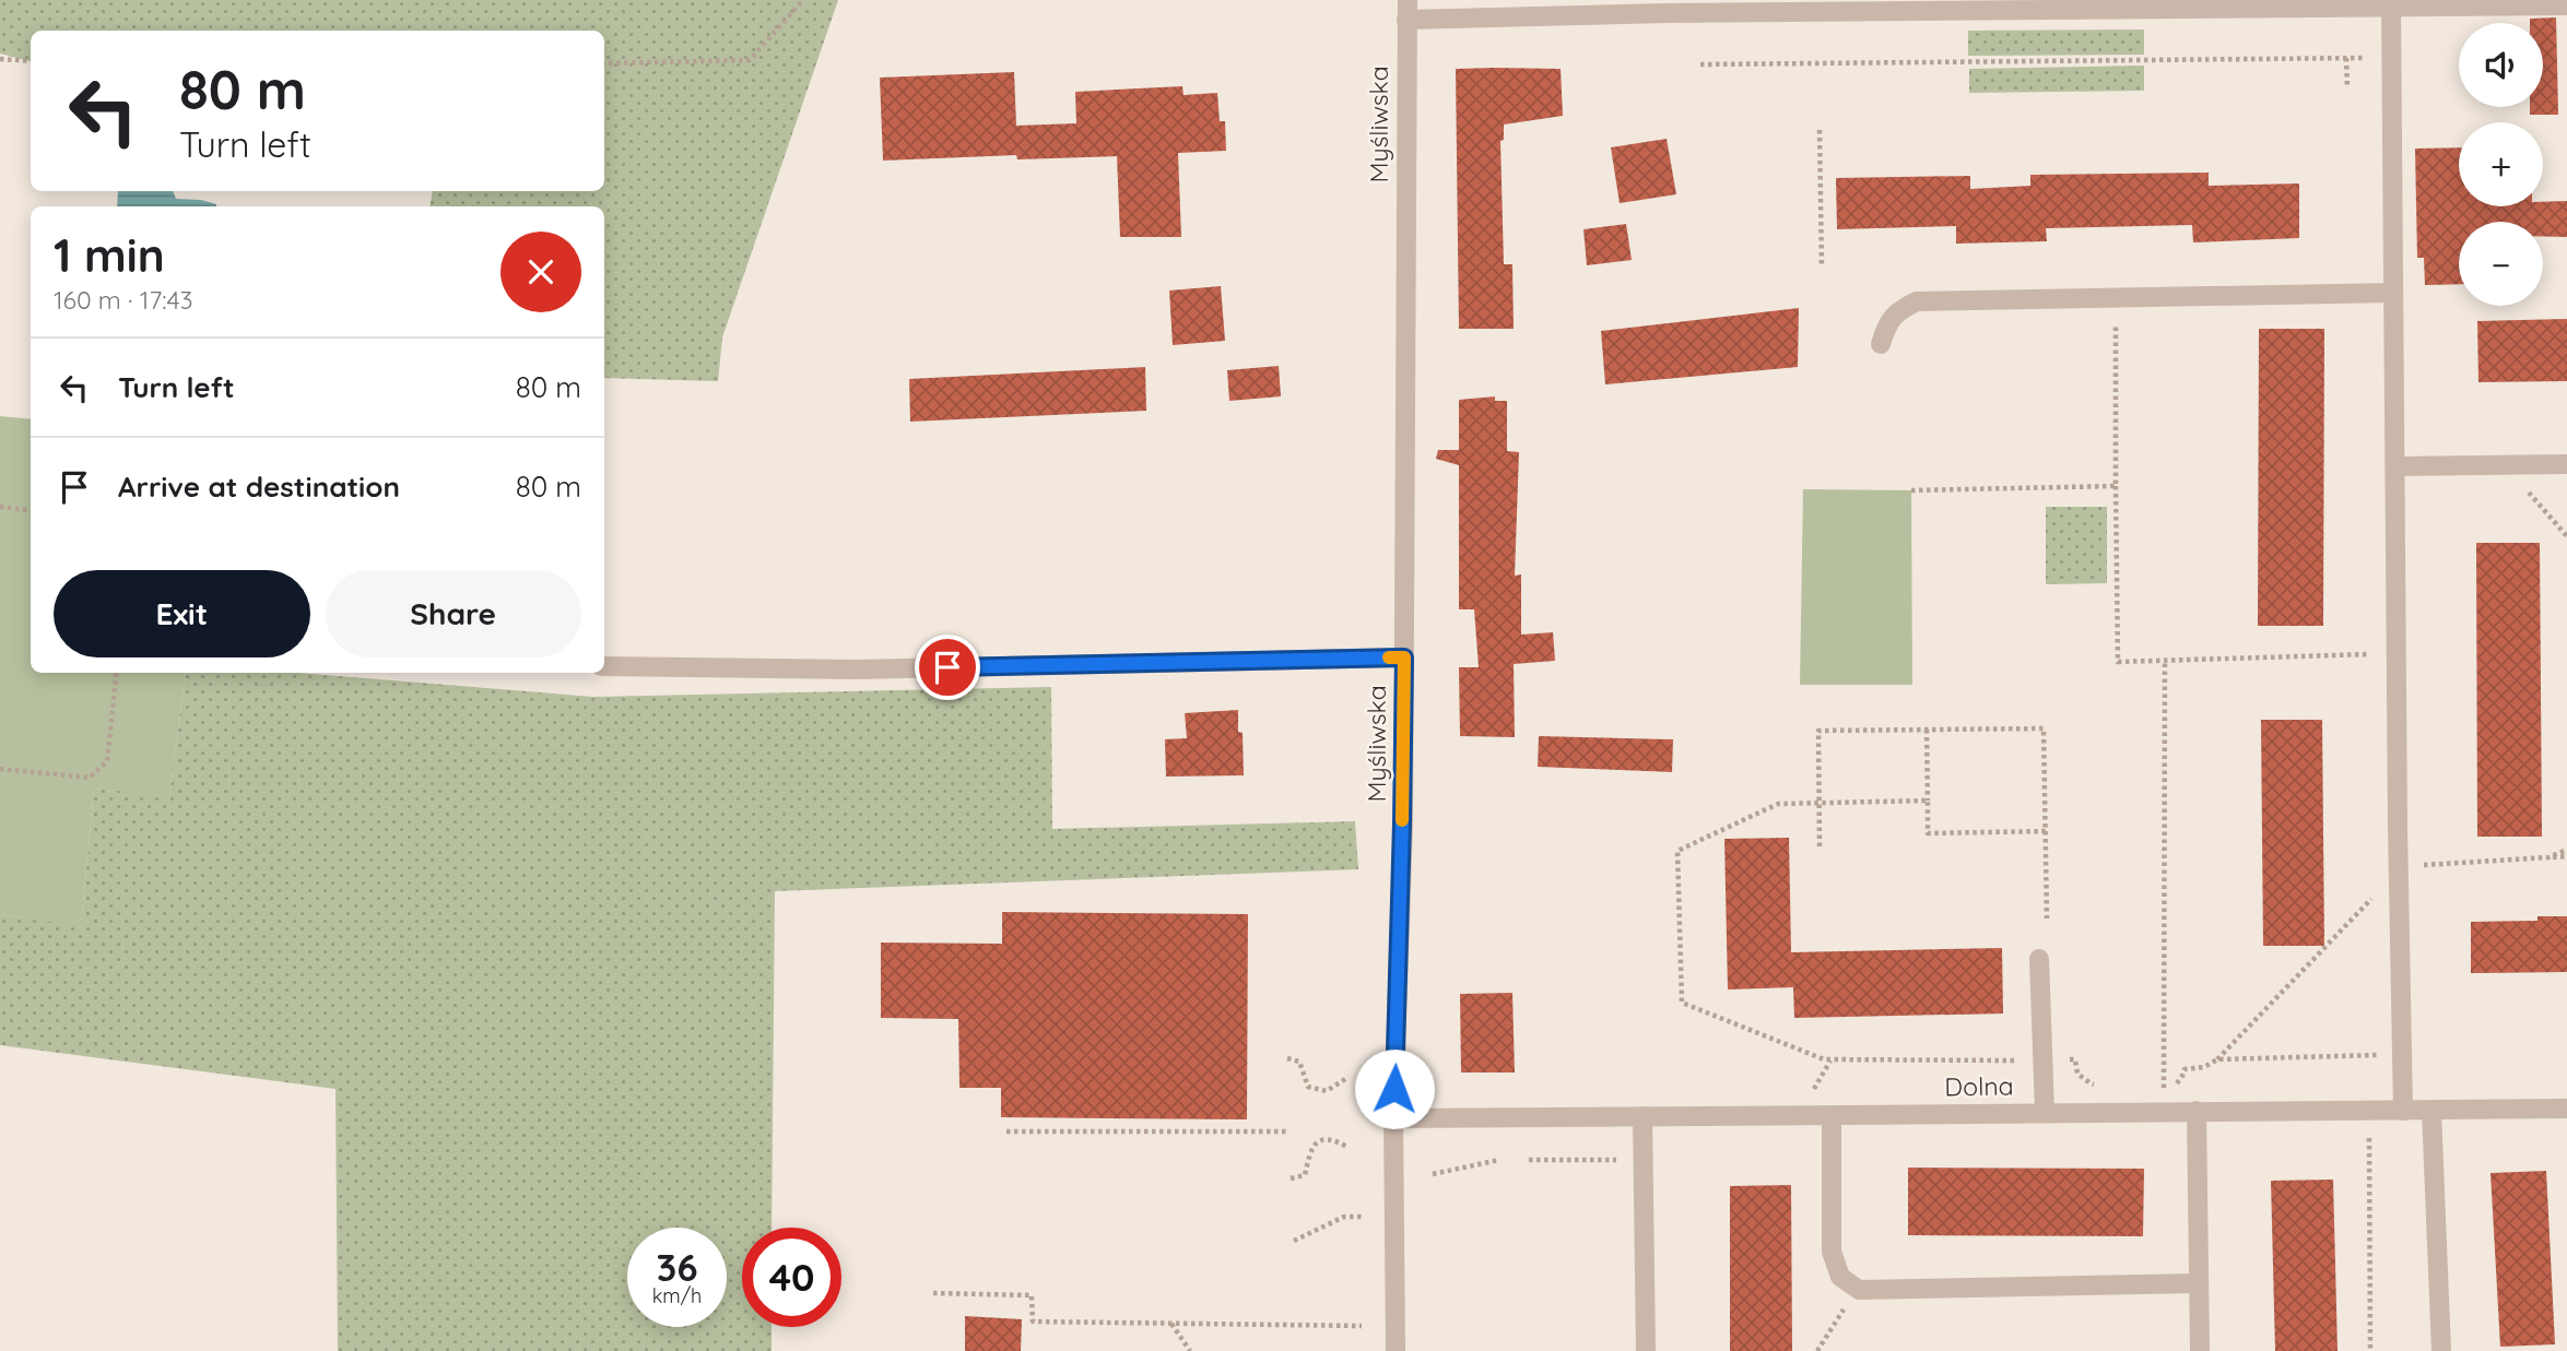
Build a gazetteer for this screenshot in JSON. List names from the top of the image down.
{
  "streets": {
    "street": ["Myśliwska", "Dolna"]
  },
  "crossings": [
    ["Myśliwska", "Dolna"]
  ],
  "page": {
    "map_buttons": ["+", "−"],
    "turn": ["80 m", "Turn left"],
    "heading": ["1 min", "160 m · 17:43"],
    "list": [
      {
        "name": "Turn left",
        "value": "80 m"
      },
      {
        "name": "Arrive at destination",
        "value": "80 m"
      }
    ],
    "buttons": ["Exit", "Share"],
    "speed": "36 km/h",
    "limit": "40"
  }
}
